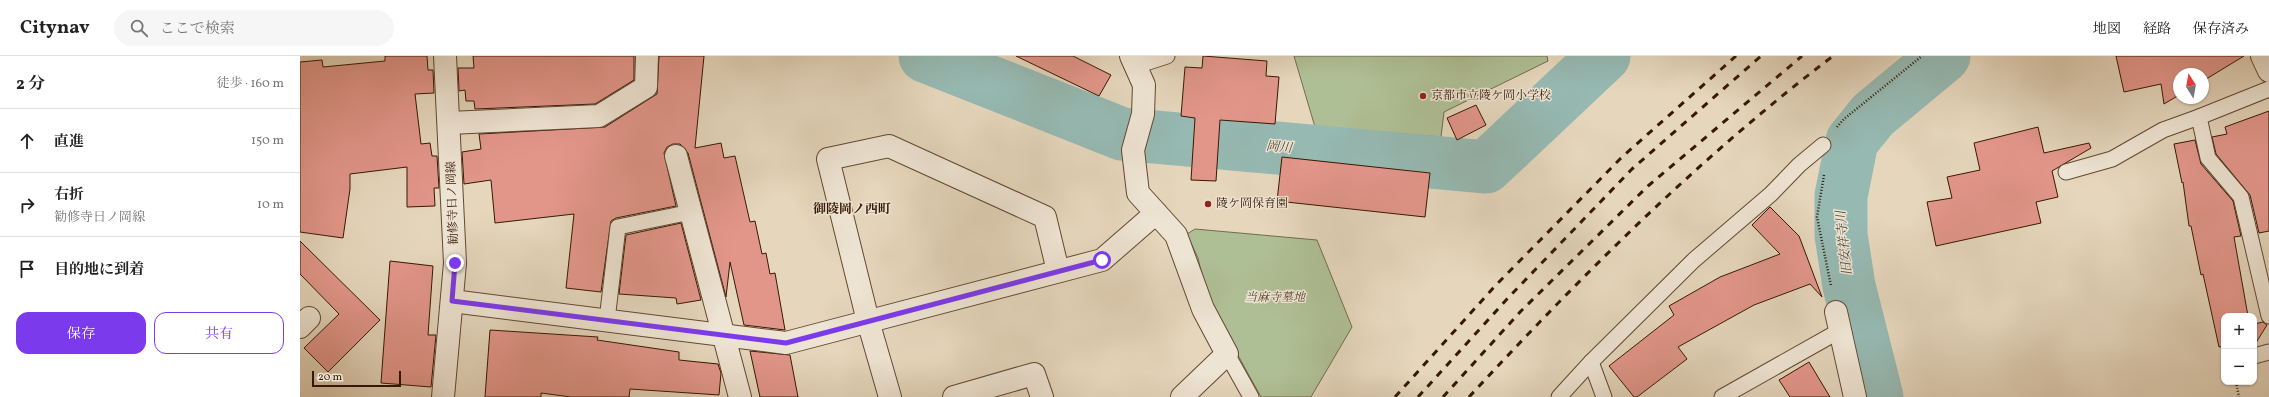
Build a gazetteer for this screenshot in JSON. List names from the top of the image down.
{
  "streets": {
    "street": ["勧修寺日ノ岡線"]
  },
  "districts": ["御陵岡ノ西町"],
  "water": ["岡川", "旧安祥寺川"],
  "parks": ["当麻寺墓地"],
  "places": ["京都市立陵ケ岡小学校", "陵ケ岡保育園"],
  "scale_bar": "20 m",
  "north": "top",
  "page": {
    "header": "Citynav",
    "search": "ここで検索",
    "nav": ["地図", "経路", "保存済み"],
    "heading": ["2 分", "徒歩 · 160 m"],
    "list": [
      ["直進", "150 m"],
      ["右折", "勧修寺日ノ岡線", "10 m"],
      "目的地に到着"
    ],
    "buttons": ["保存", "共有"],
    "map_buttons": ["+", "−"],
    "scale": "20 m"
  }
}
